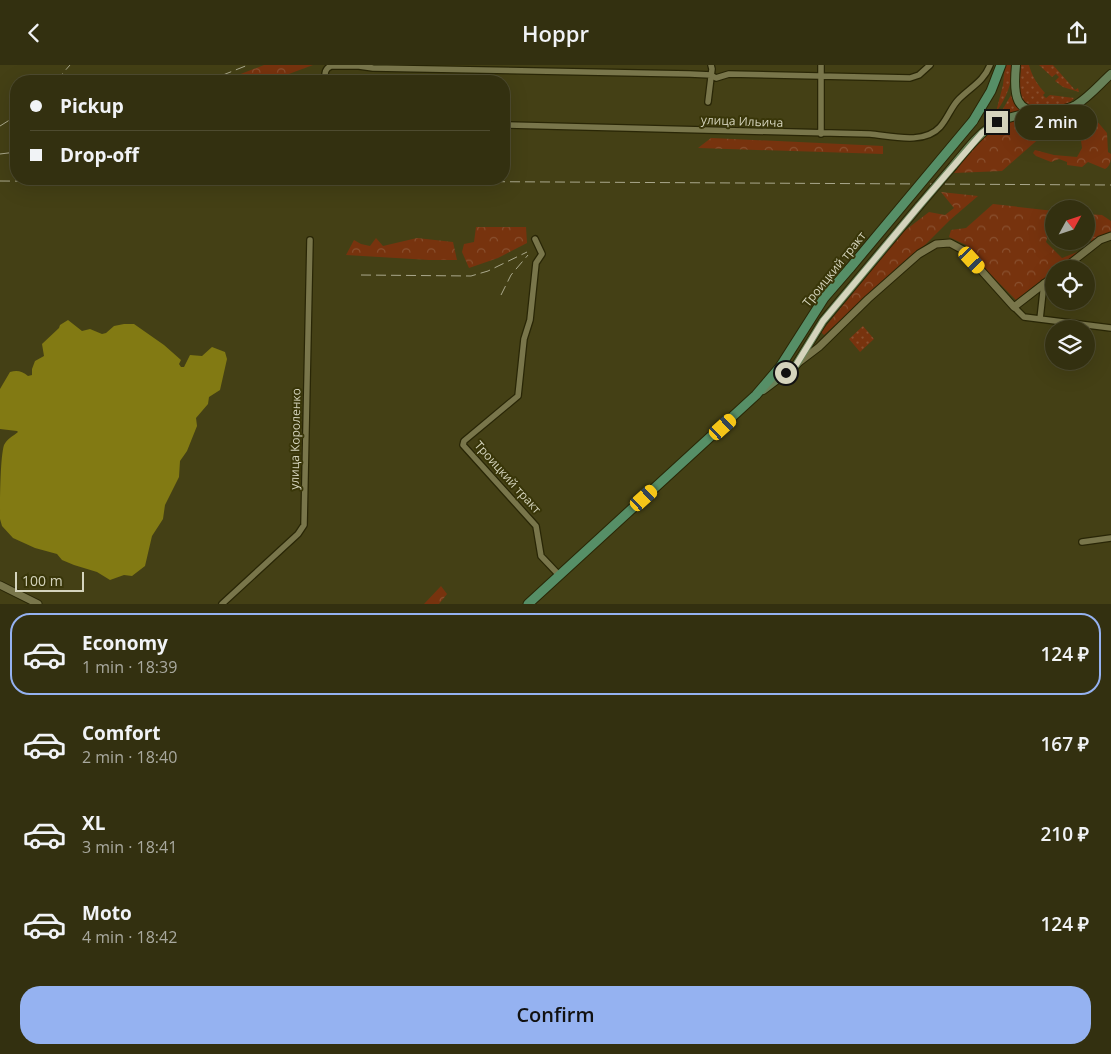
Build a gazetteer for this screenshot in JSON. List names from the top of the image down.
{
  "streets": {
    "main road": ["Троицкий тракт"],
    "street": ["улица Ильича", "улица Короленко"]
  },
  "scale_bar": "100 m",
  "north": "top right",
  "page": {
    "header": "Hoppr",
    "banner": ["Pickup", "Drop-off"],
    "bubble": "2 min",
    "scale": "100 m",
    "list": [
      {
        "name": "Economy",
        "note": "1 min · 18:39",
        "value": "124 ₽"
      },
      {
        "name": "Comfort",
        "note": "2 min · 18:40",
        "value": "167 ₽"
      },
      {
        "name": "XL",
        "note": "3 min · 18:41",
        "value": "210 ₽"
      },
      {
        "name": "Moto",
        "note": "4 min · 18:42",
        "value": "124 ₽"
      }
    ],
    "buttons": "Confirm"
  }
}
